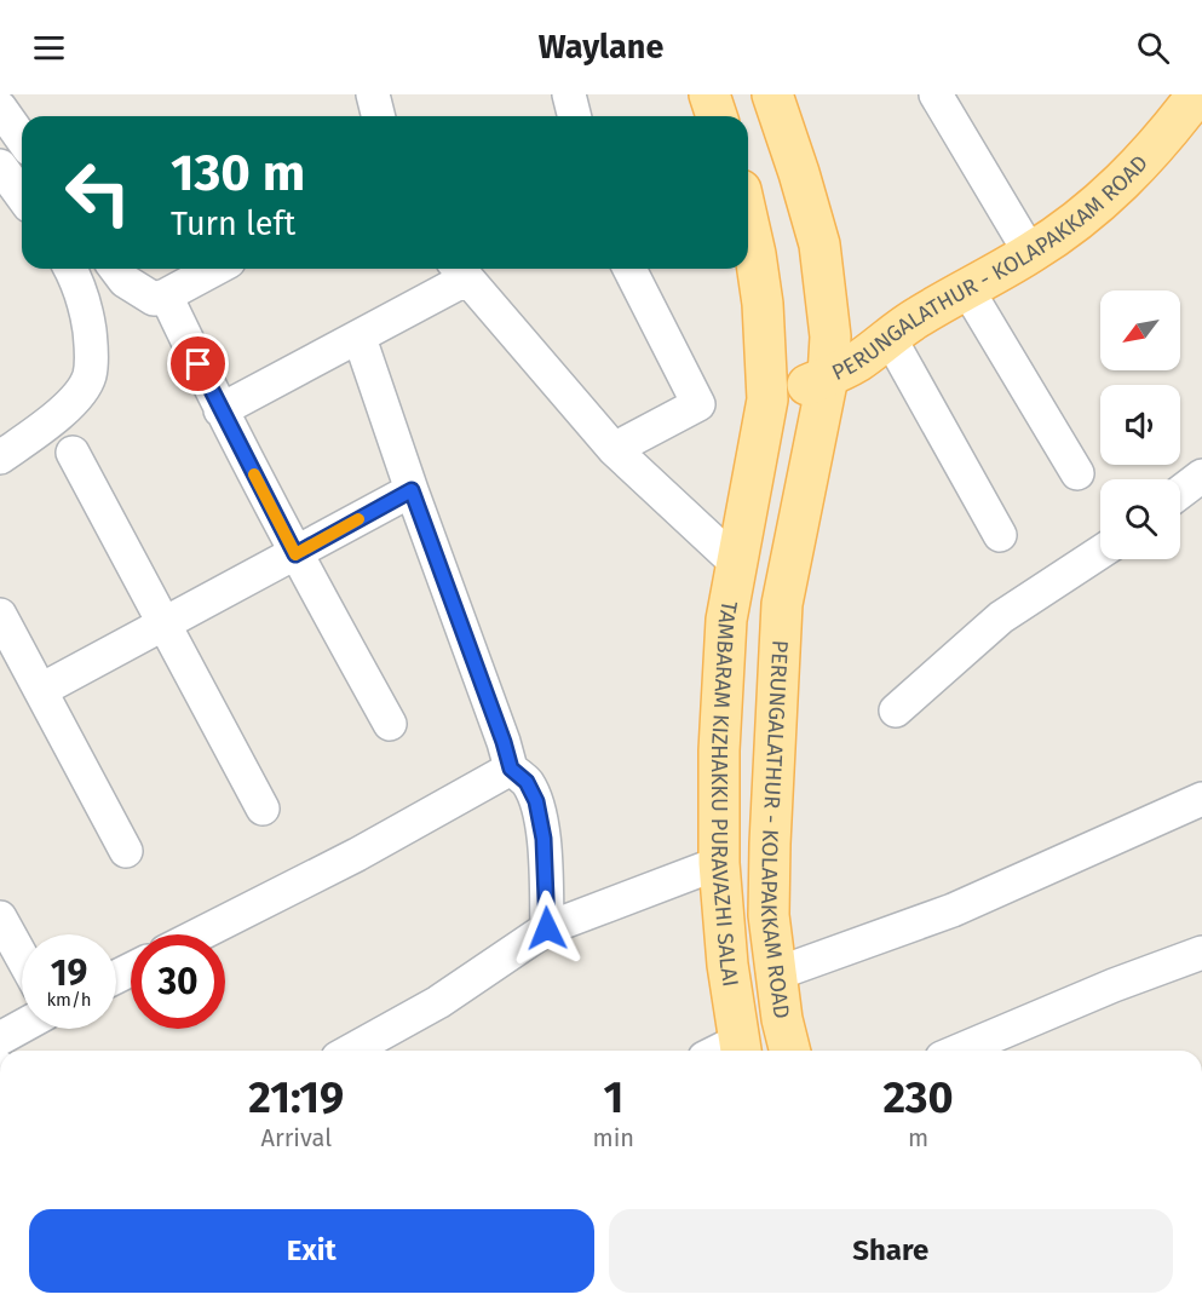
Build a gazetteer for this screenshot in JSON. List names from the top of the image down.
{
  "streets": {
    "main road": ["PERUNGALATHUR - KOLAPAKKAM ROAD", "TAMBARAM KIZHAKKU PURAVAZHI SALAI"]
  },
  "north": "bottom left",
  "page": {
    "header": "Waylane",
    "turn": ["130 m", "Turn left"],
    "speed": "19 km/h",
    "limit": "30",
    "eta": [
      "21:19",
      "Arrival",
      "1",
      "min",
      "230",
      "m"
    ],
    "buttons": ["Exit", "Share"]
  }
}
